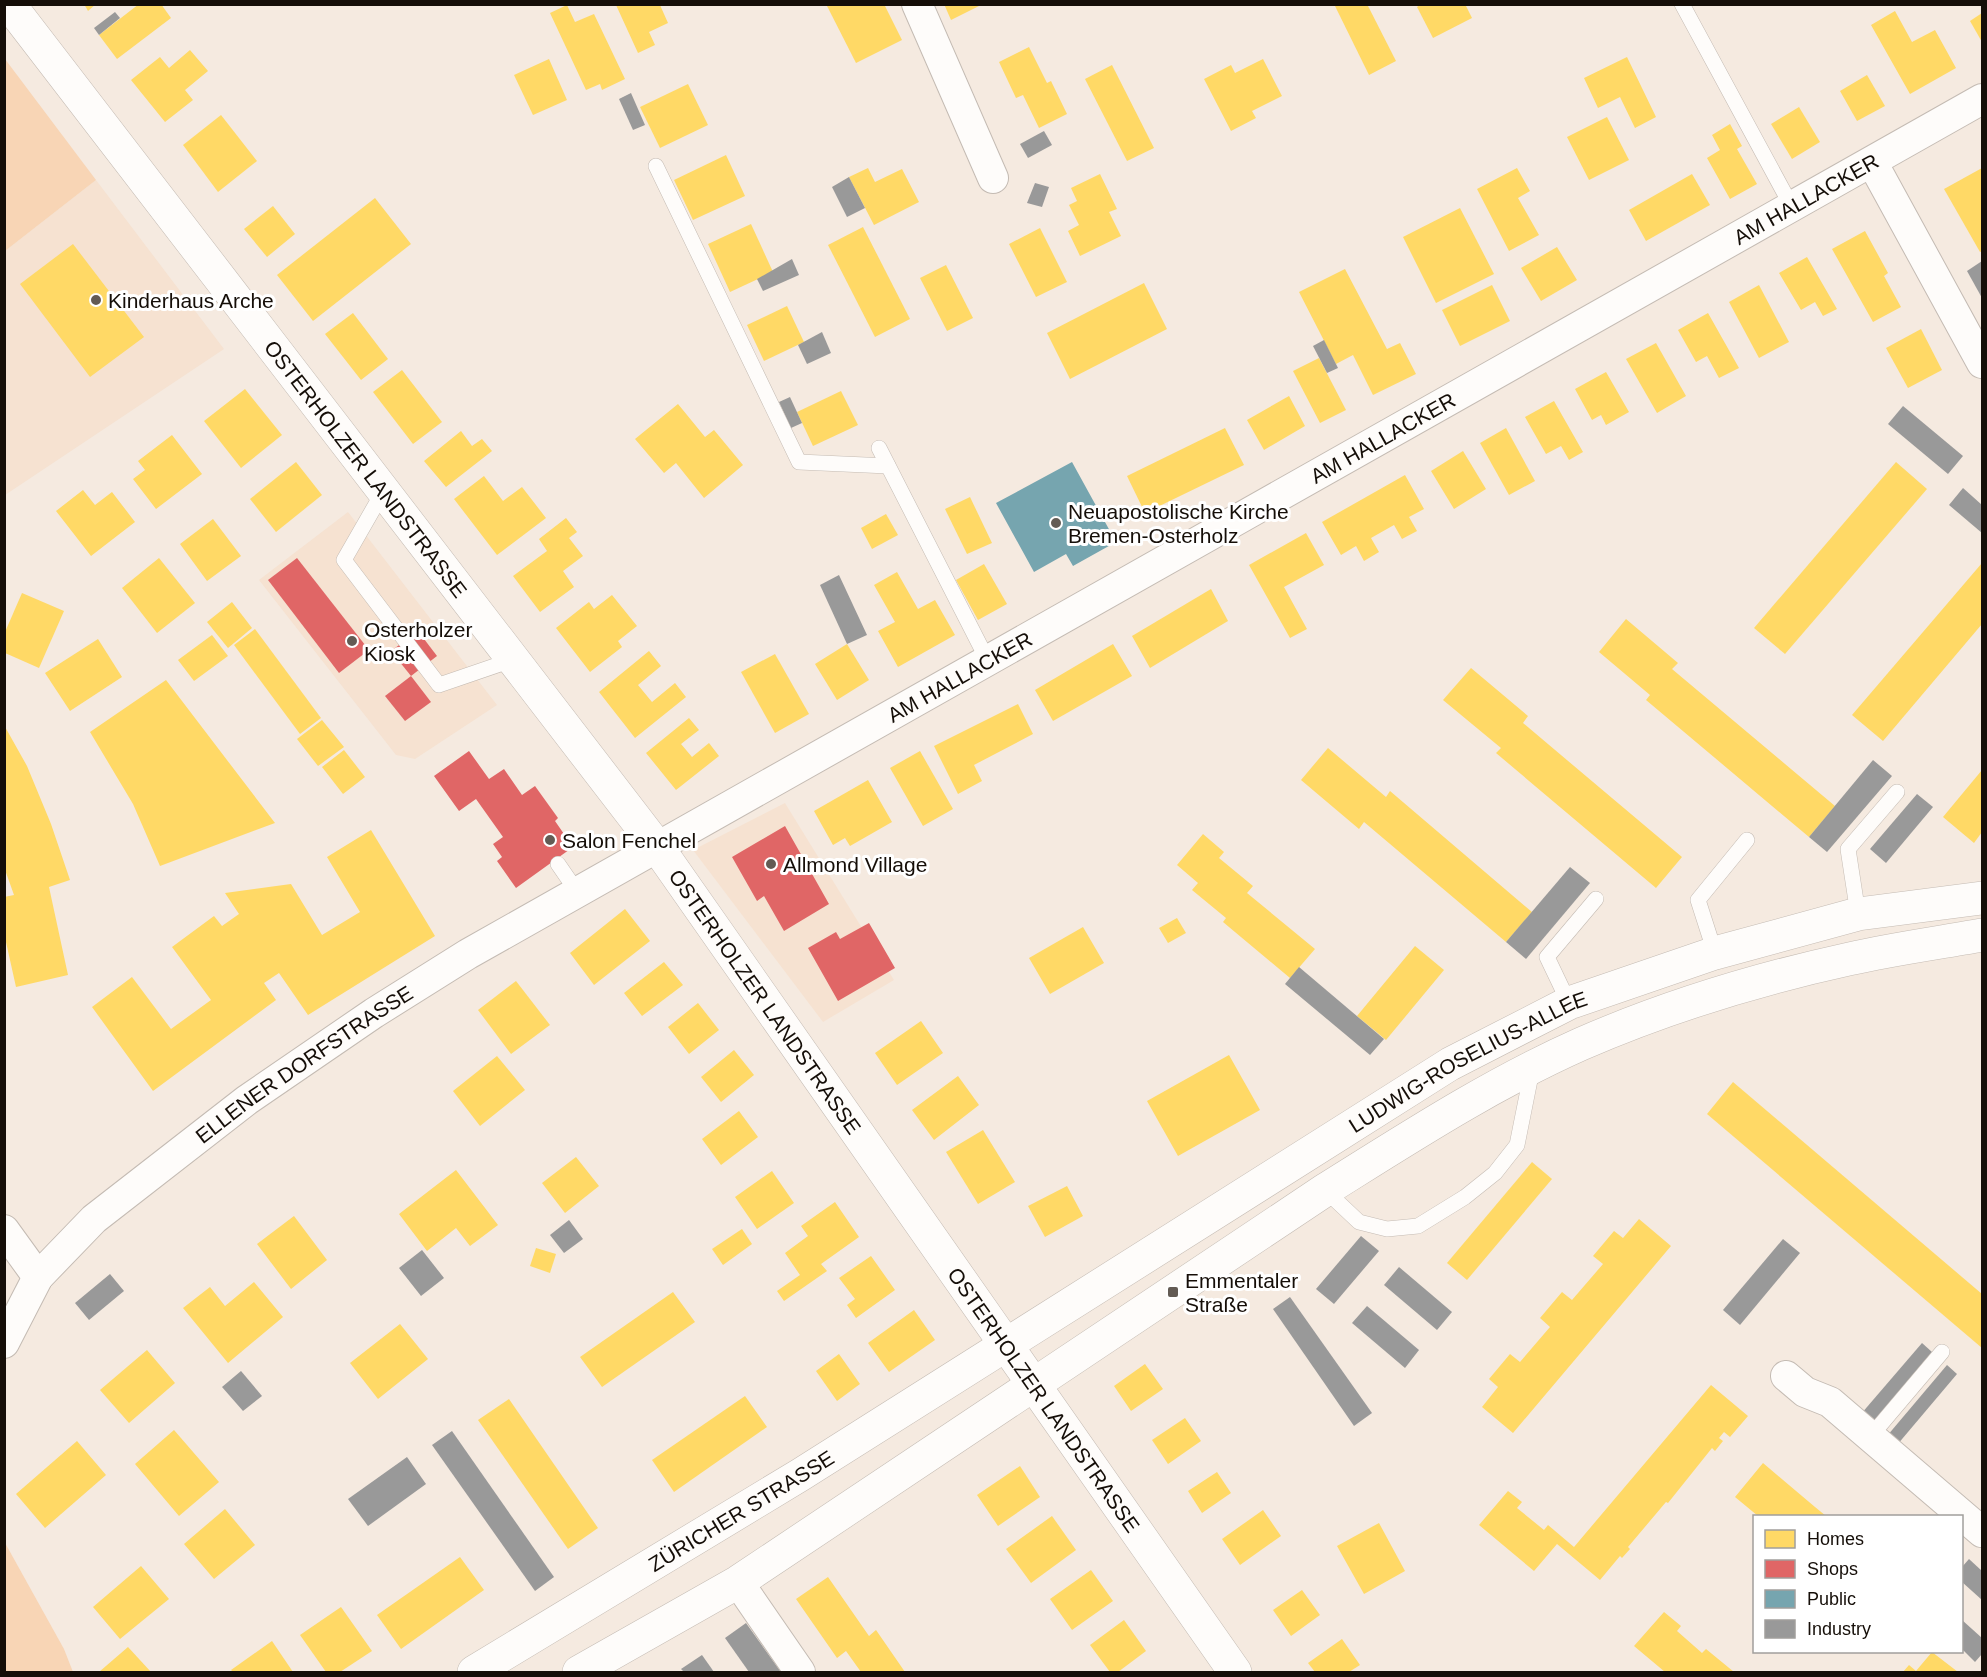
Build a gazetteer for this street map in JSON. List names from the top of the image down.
{
  "streets": {
    "main road": ["OSTERHOLZER LANDSTRASSE", "LUDWIG-ROSELIUS-ALLEE", "ZÜRICHER STRASSE"],
    "street": ["AM HALLACKER", "ELLENER DORFSTRASSE"]
  },
  "crossings": [
    ["AM HALLACKER", "OSTERHOLZER LANDSTRASSE"],
    ["AM HALLACKER", "ELLENER DORFSTRASSE"],
    ["OSTERHOLZER LANDSTRASSE", "LUDWIG-ROSELIUS-ALLEE"],
    ["OSTERHOLZER LANDSTRASSE", "ELLENER DORFSTRASSE"],
    ["OSTERHOLZER LANDSTRASSE", "ZÜRICHER STRASSE"],
    ["LUDWIG-ROSELIUS-ALLEE", "ZÜRICHER STRASSE"]
  ],
  "places": {
    "other": [
      "Kinderhaus Arche",
      "Neuapostolische Kirche Bremen-Osterholz",
      "Osterholzer Kiosk",
      "Salon Fenchel",
      "Allmond Village"
    ],
    "transit": ["Emmentaler Straße"]
  },
  "legend": [
    "Homes",
    "Shops",
    "Public",
    "Industry"
  ]
}
